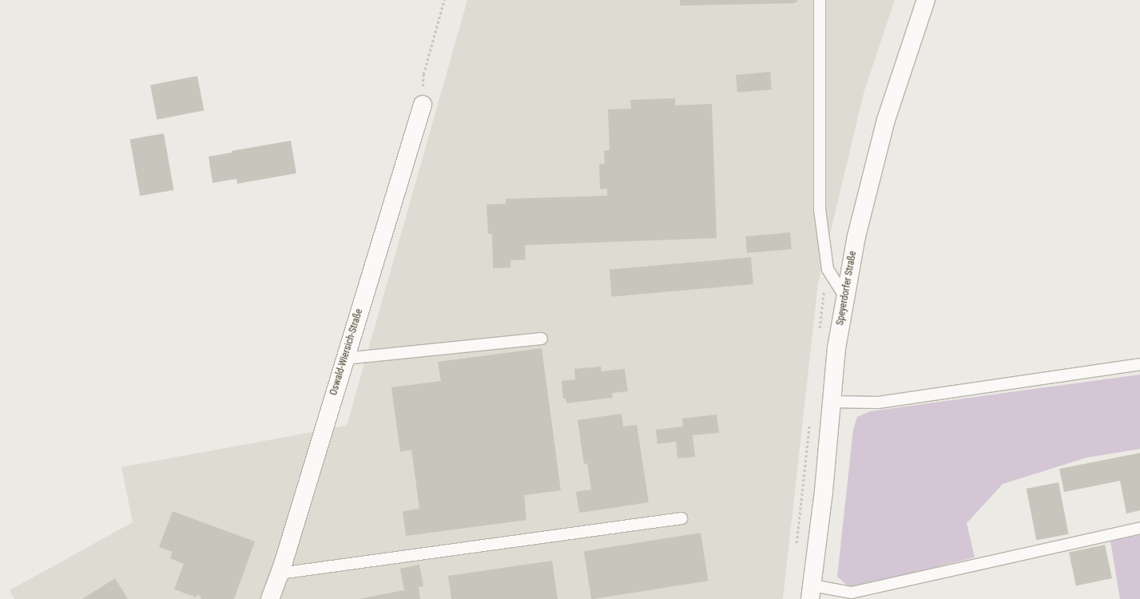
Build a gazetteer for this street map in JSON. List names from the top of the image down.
{
  "streets": {
    "street": ["Speyerdorfer Straße", "Oswald-Wiersich-Straße"]
  }
}
